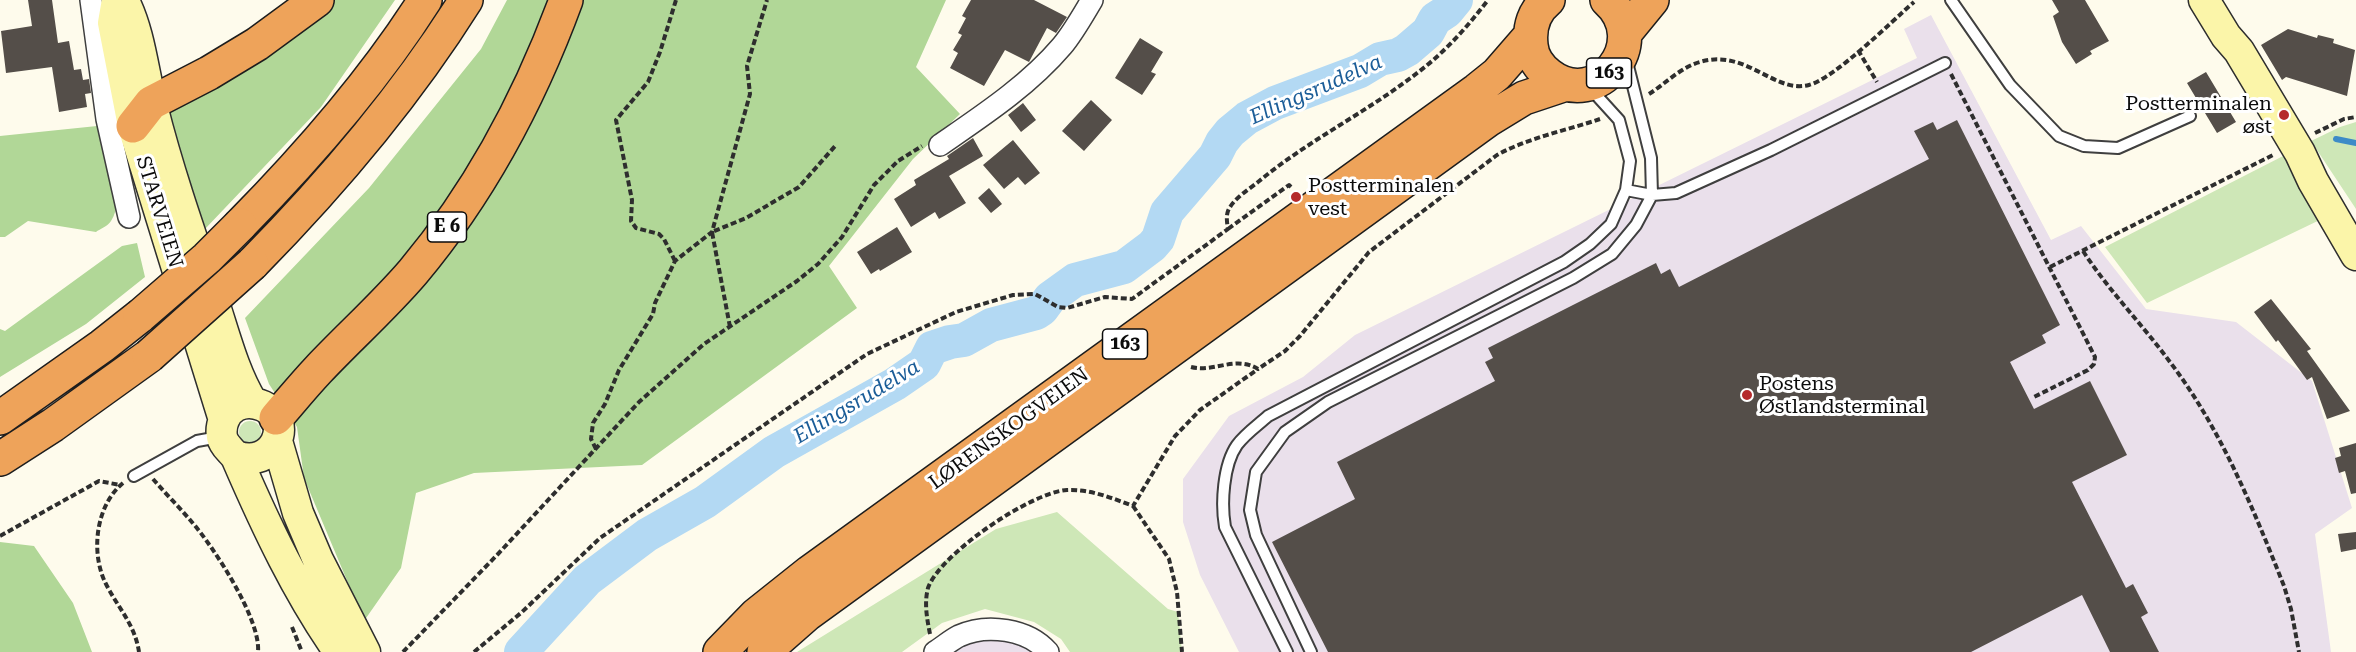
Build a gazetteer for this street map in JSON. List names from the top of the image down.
{
  "streets": {
    "highway": ["163", "E 6", "LØRENSKOGVEIEN"],
    "street": ["STARVEIEN"]
  },
  "crossings": [
    ["163", "LØRENSKOGVEIEN"],
    ["STARVEIEN", "E 6"]
  ],
  "water": ["Ellingsrudelva"],
  "places": ["Postterminalen øst", "Postterminalen vest", "Postens Østlandsterminal"]
}
